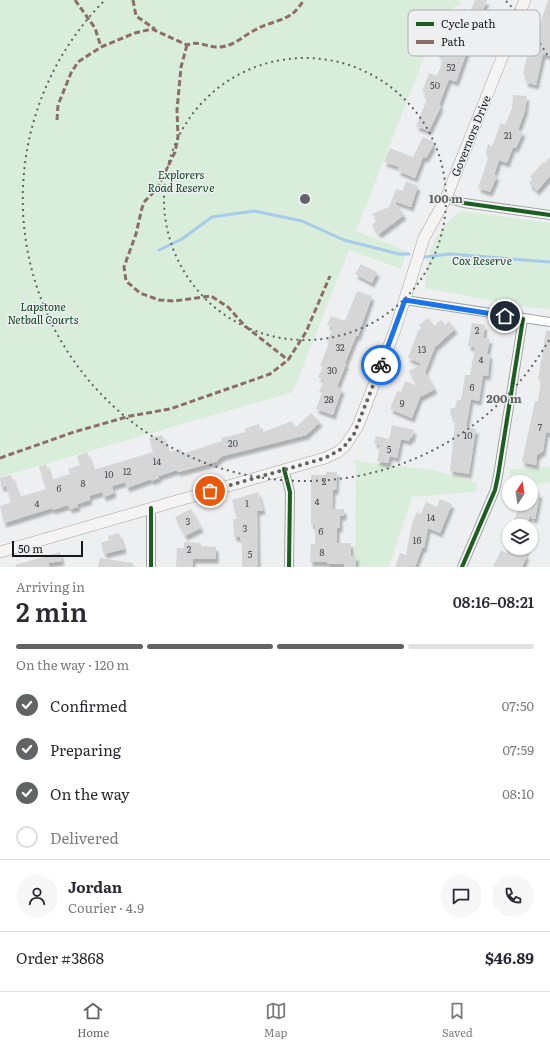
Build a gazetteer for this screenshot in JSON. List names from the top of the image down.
{
  "streets": {
    "main road": ["Governors Drive"]
  },
  "parks": ["Explorers Road Reserve", "Cox Reserve", "Lapstone Netball Courts"],
  "house_numbers": [
    "52",
    "50",
    "21",
    "2",
    "32",
    "13",
    "4",
    "30",
    "6",
    "28",
    "9",
    "7",
    "10",
    "20",
    "5",
    "14",
    "12",
    "10",
    "2",
    "8",
    "6",
    "4",
    "4",
    "1",
    "14",
    "3",
    "3",
    "6",
    "16",
    "2",
    "8",
    "5"
  ],
  "legend": ["Cycle path", "Path"],
  "scale_bar": "50 m",
  "north": "top",
  "page": {
    "scale": "50 m",
    "heading": ["2 min", "Arriving in", "08:16–08:21"],
    "panel": [
      "Jordan",
      "Courier · 4.9",
      "Order #3868",
      "$46.89"
    ],
    "bar": "On the way · 120 m",
    "list": [
      ["Confirmed", "07:50"],
      ["Preparing", "07:59"],
      ["On the way", "08:10"],
      "Delivered"
    ],
    "tabs": ["Home", "Map", "Saved"]
  },
  "rings": ["100 m", "200 m"]
}
